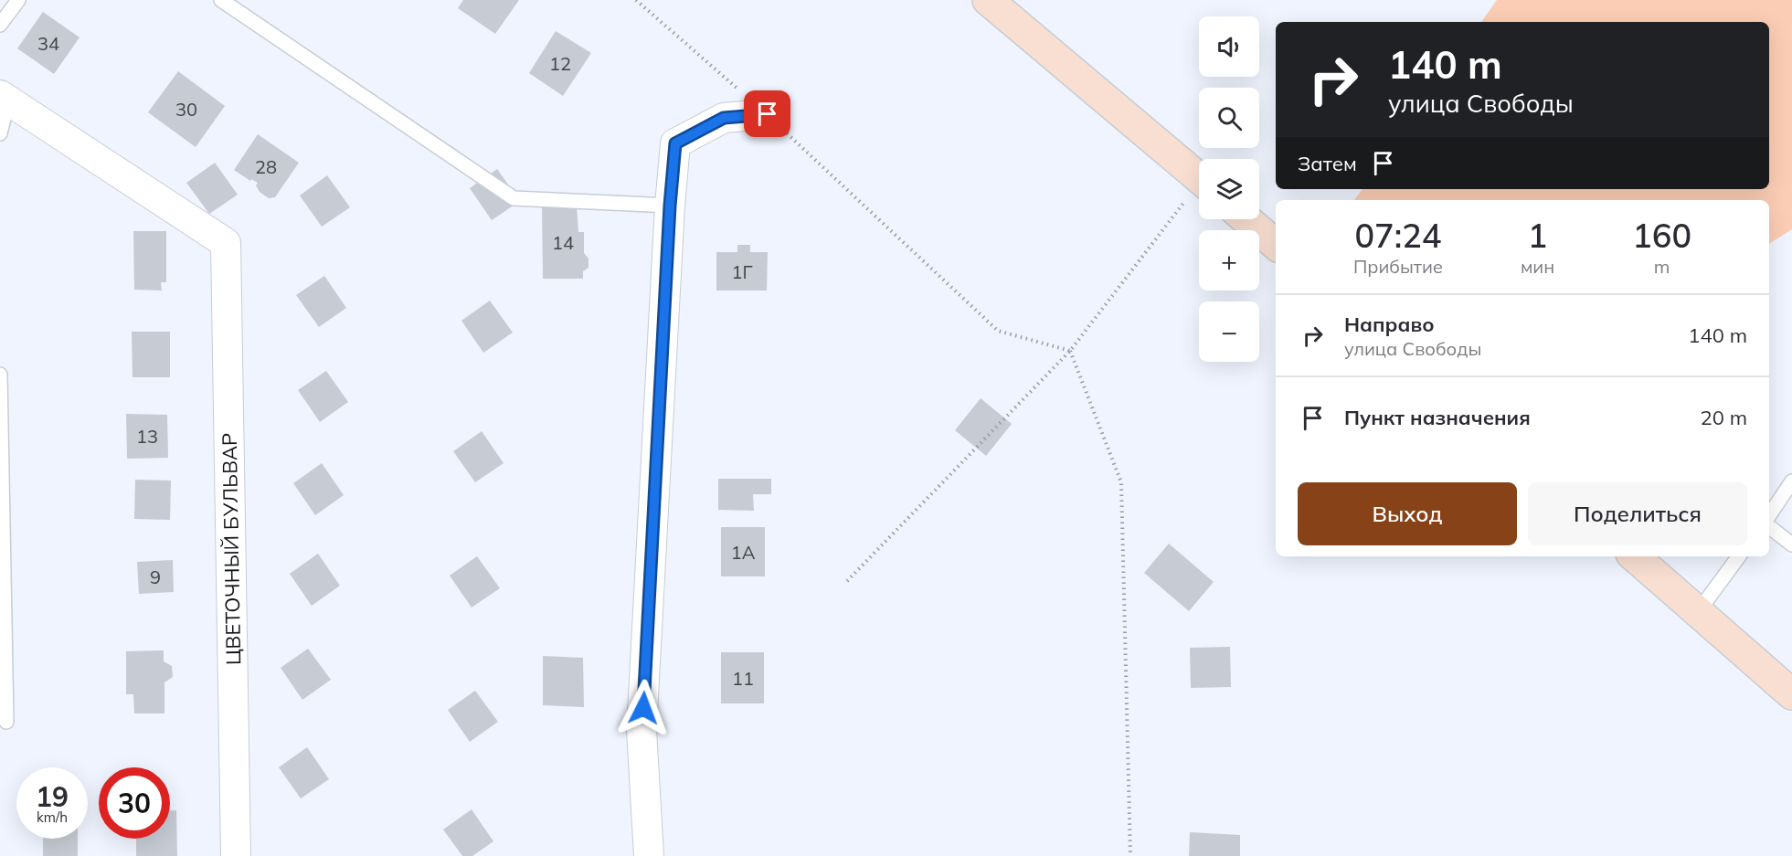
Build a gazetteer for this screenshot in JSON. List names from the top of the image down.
{
  "streets": {
    "street": ["ЦВЕТОЧНЫЙ БУЛЬВАР"]
  },
  "house_numbers": [
    "34",
    "12",
    "30",
    "28",
    "14",
    "1Г",
    "13",
    "1А",
    "9",
    "11"
  ],
  "page": {
    "map_buttons": ["+", "−"],
    "turn": ["140 m", "улица Свободы"],
    "then": "Затем",
    "eta": [
      "07:24",
      "Прибытие",
      "1",
      "мин",
      "160",
      "m"
    ],
    "list": [
      {
        "name": "Направо",
        "note": "улица Свободы",
        "value": "140 m"
      },
      {
        "name": "Пункт назначения",
        "value": "20 m"
      }
    ],
    "buttons": ["Выход", "Поделиться"],
    "speed": "19 km/h",
    "limit": "30"
  }
}
